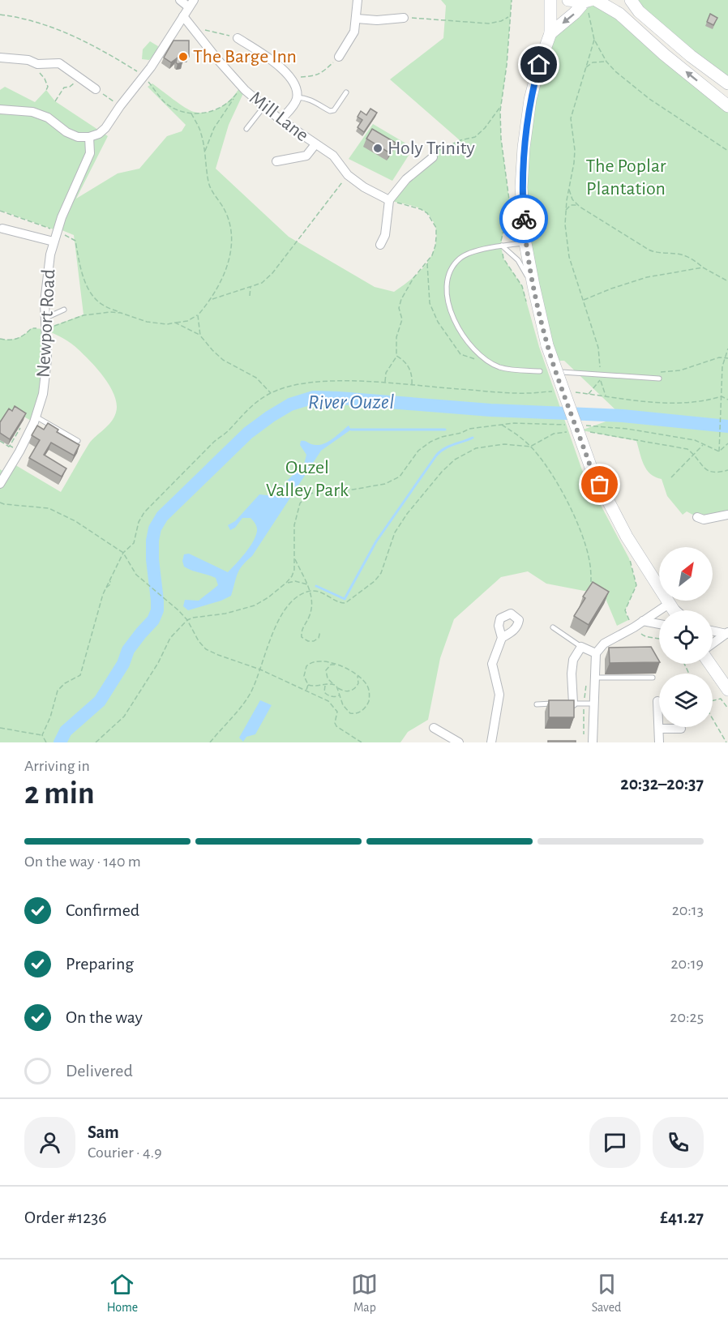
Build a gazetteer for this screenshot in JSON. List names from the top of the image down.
{
  "streets": {
    "street": ["Mill Lane", "Newport Road"]
  },
  "water": ["River Ouzel"],
  "parks": ["The Poplar Plantation", "Ouzel Valley Park"],
  "places": ["The Barge Inn", "Holy Trinity"],
  "north": "top right",
  "page": {
    "heading": ["2 min", "Arriving in", "20:32–20:37"],
    "panel": [
      "Sam",
      "Courier · 4.9",
      "Order #1236",
      "£41.27"
    ],
    "bar": "On the way · 140 m",
    "list": [
      ["Confirmed", "20:13"],
      ["Preparing", "20:19"],
      ["On the way", "20:25"],
      "Delivered"
    ],
    "tabs": ["Home", "Map", "Saved"]
  }
}
